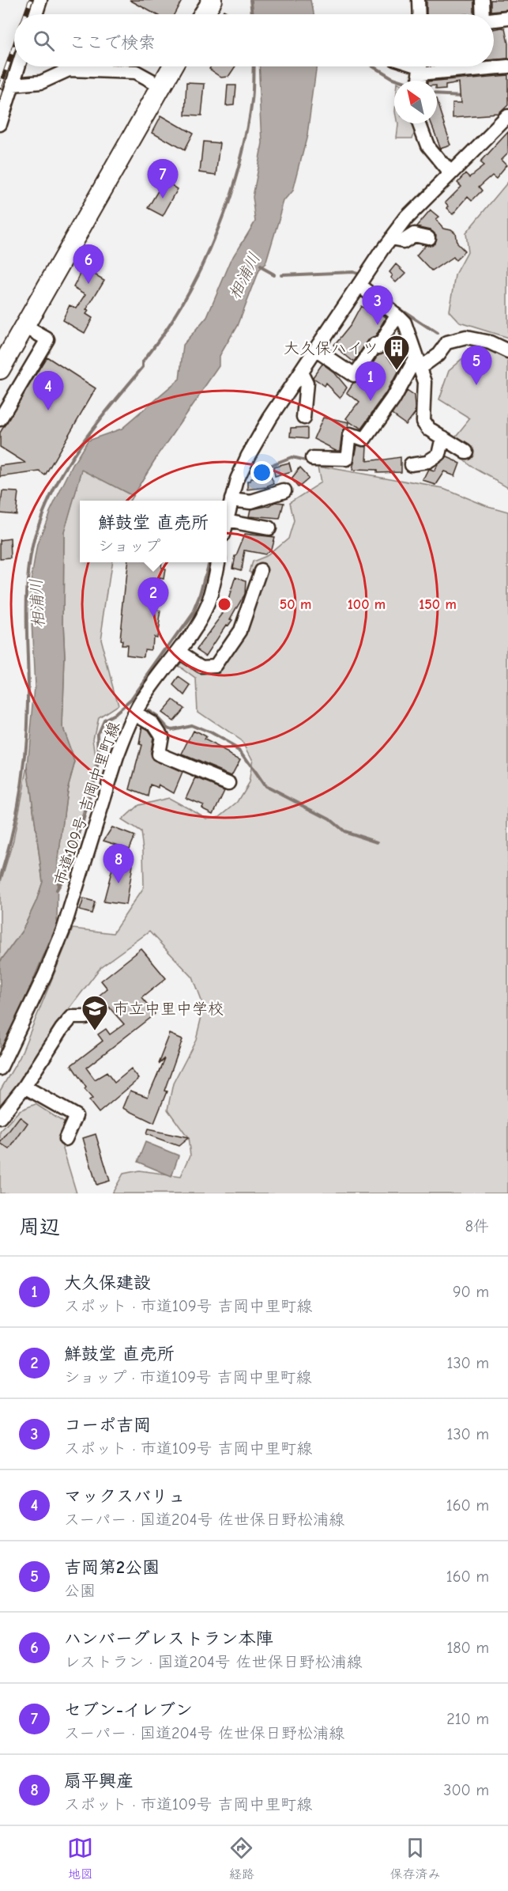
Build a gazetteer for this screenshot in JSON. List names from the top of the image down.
{
  "streets": {
    "street": ["市道109号 吉岡中里町線"]
  },
  "water": ["相浦川"],
  "places": {
    "building": ["大久保ハイツ"],
    "school or university": ["市立中里中学校"]
  },
  "north": "top left",
  "page": {
    "search": "ここで検索",
    "pins": [
      "7",
      "6",
      "3",
      "5",
      "1",
      "4",
      "2",
      "8"
    ],
    "popup": ["鮮鼓堂 直売所", "ショップ"],
    "heading": ["周辺", "8件"],
    "list": [
      {
        "mark": "1",
        "name": "大久保建設",
        "note": "スポット · 市道109号 吉岡中里町線",
        "value": "90 m"
      },
      {
        "mark": "2",
        "name": "鮮鼓堂 直売所",
        "note": "ショップ · 市道109号 吉岡中里町線",
        "value": "130 m"
      },
      {
        "mark": "3",
        "name": "コーポ吉岡",
        "note": "スポット · 市道109号 吉岡中里町線",
        "value": "130 m"
      },
      {
        "mark": "4",
        "name": "マックスバリュ",
        "note": "スーパー · 国道204号 佐世保日野松浦線",
        "value": "160 m"
      },
      {
        "mark": "5",
        "name": "吉岡第2公園",
        "note": "公園",
        "value": "160 m"
      },
      {
        "mark": "6",
        "name": "ハンバーグレストラン本陣",
        "note": "レストラン · 国道204号 佐世保日野松浦線",
        "value": "180 m"
      },
      {
        "mark": "7",
        "name": "セブン-イレブン",
        "note": "スーパー · 国道204号 佐世保日野松浦線",
        "value": "210 m"
      },
      {
        "mark": "8",
        "name": "扇平興産",
        "note": "スポット · 市道109号 吉岡中里町線",
        "value": "300 m"
      }
    ],
    "nav": ["地図", "経路", "保存済み"]
  },
  "rings": ["50 m", "100 m", "150 m"]
}
